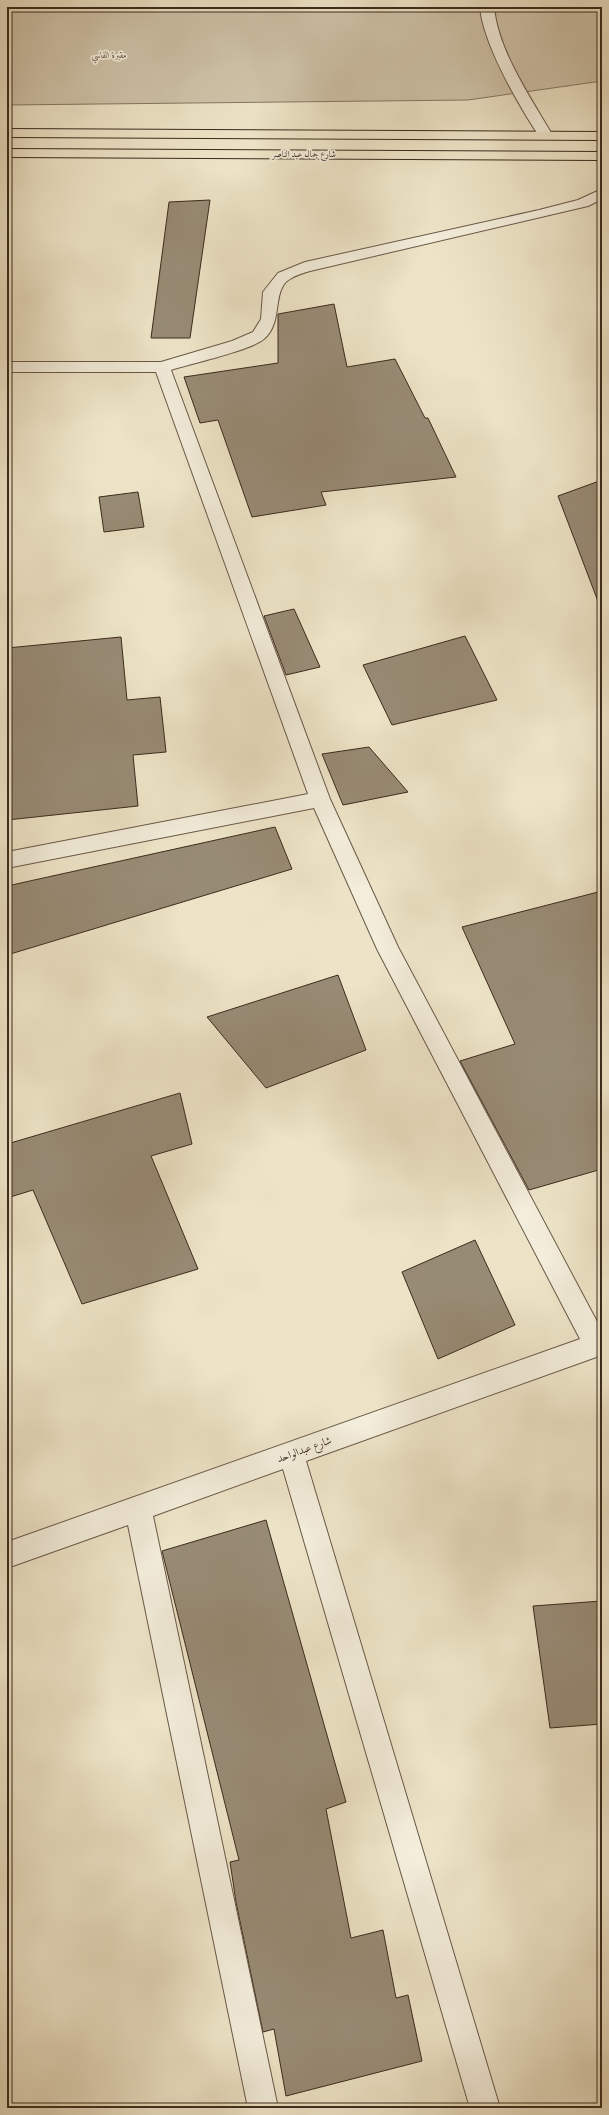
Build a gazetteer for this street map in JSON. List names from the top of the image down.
{
  "streets": {
    "main road": ["شارع جمال عبد الناصر"],
    "street": ["شارع عبدالواحد"]
  },
  "parks": ["مقبرة الفاسي"]
}
